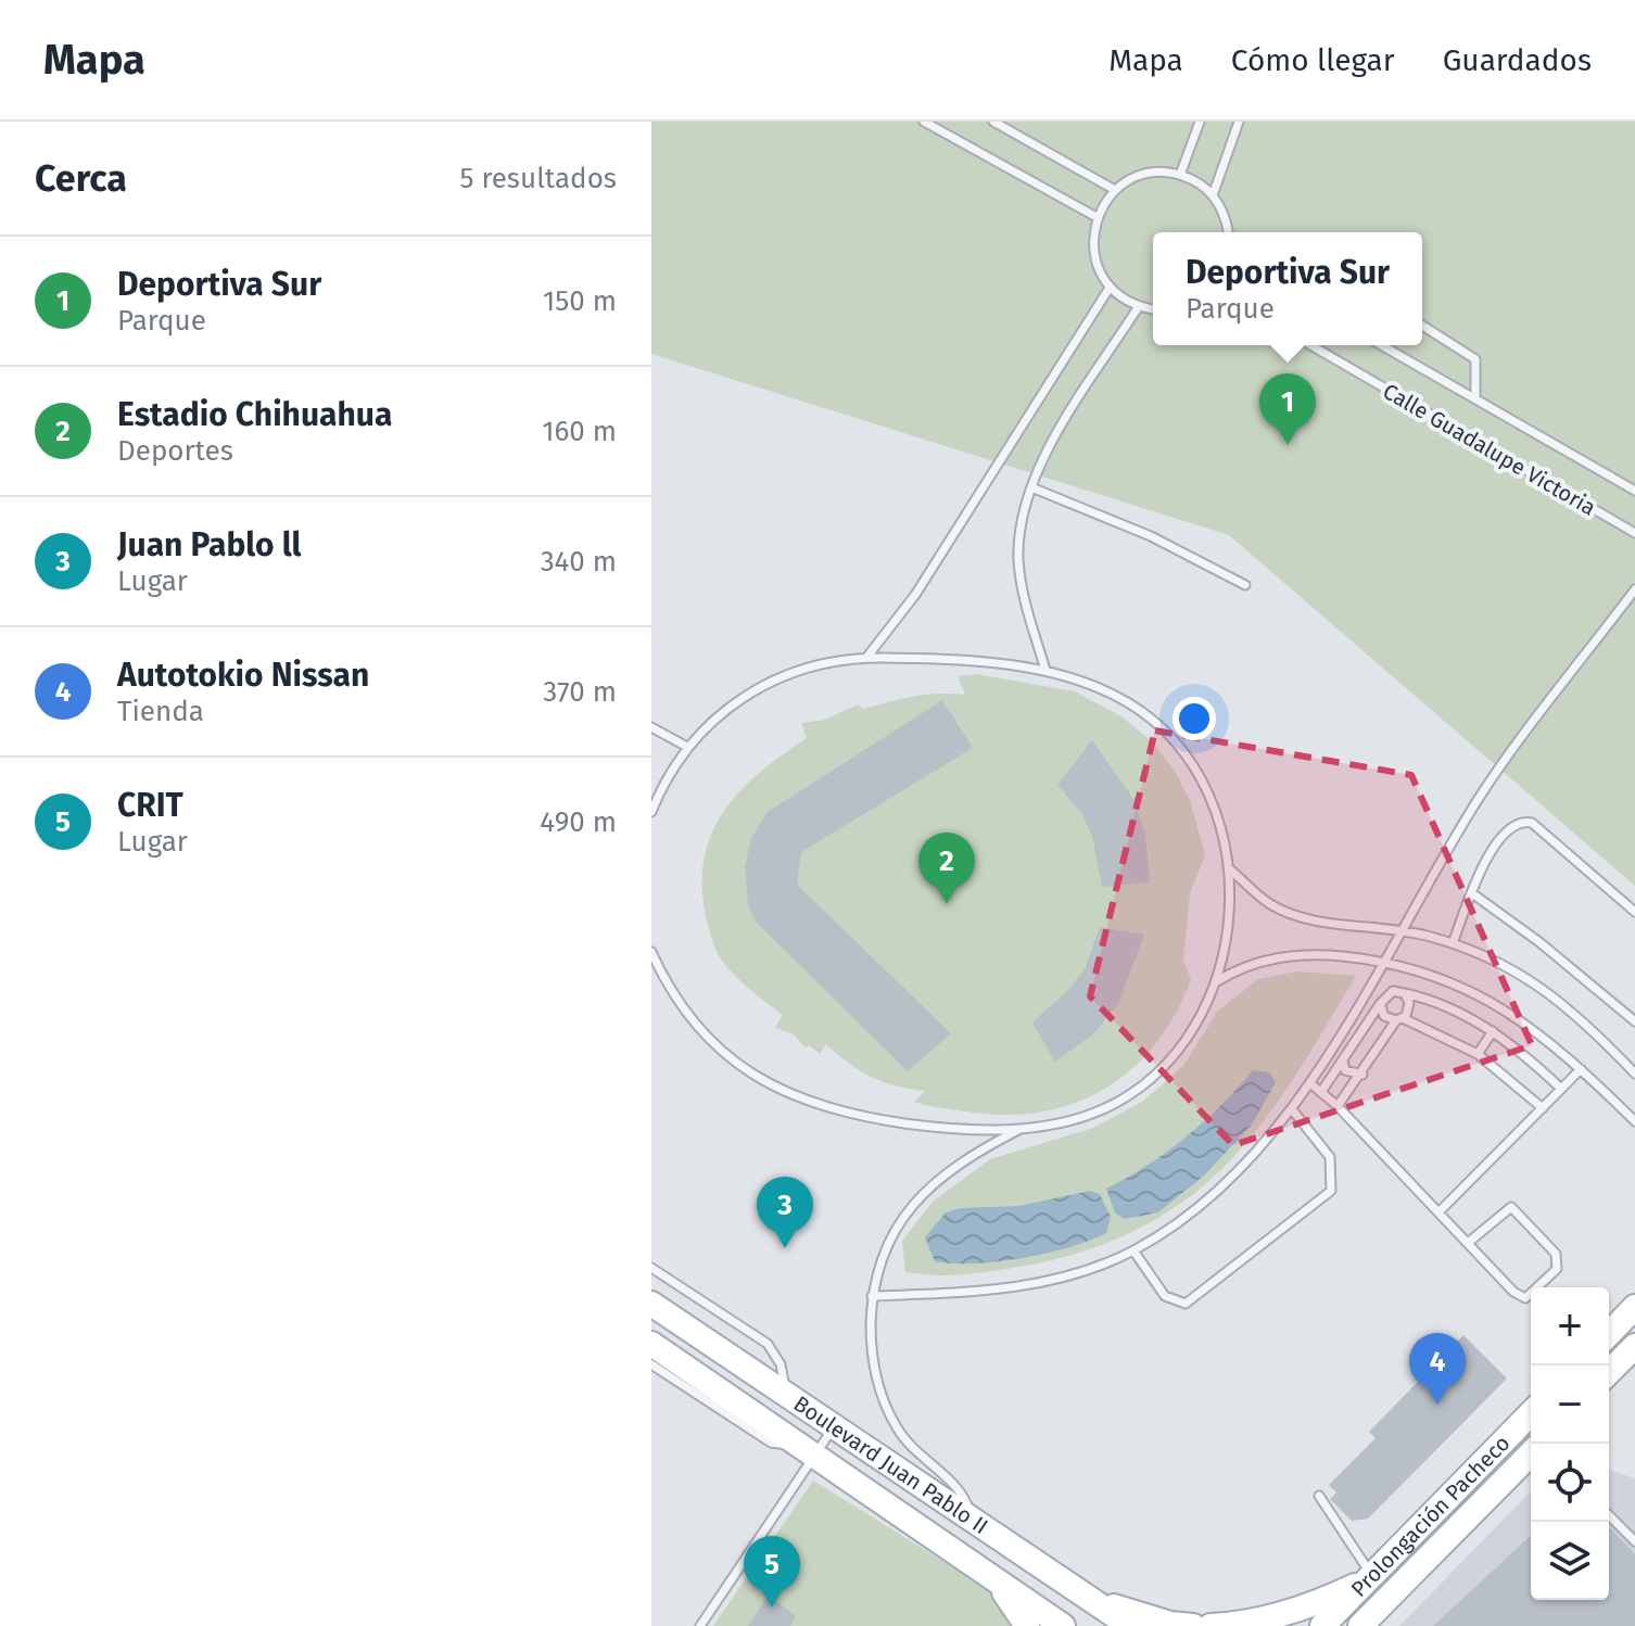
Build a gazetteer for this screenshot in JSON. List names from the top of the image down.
{
  "streets": {
    "main road": ["Boulevard Juan Pablo II", "Prolongación Pacheco"],
    "lane": ["Calle Guadalupe Victoria"]
  },
  "page": {
    "header": "Mapa",
    "nav": ["Mapa", "Cómo llegar", "Guardados"],
    "heading": ["Cerca", "5 resultados"],
    "popup": ["Deportiva Sur", "Parque"],
    "list": [
      {
        "mark": "1",
        "name": "Deportiva Sur",
        "note": "Parque",
        "value": "150 m"
      },
      {
        "mark": "2",
        "name": "Estadio Chihuahua",
        "note": "Deportes",
        "value": "160 m"
      },
      {
        "mark": "3",
        "name": "Juan Pablo ll",
        "note": "Lugar",
        "value": "340 m"
      },
      {
        "mark": "4",
        "name": "Autotokio Nissan",
        "note": "Tienda",
        "value": "370 m"
      },
      {
        "mark": "5",
        "name": "CRIT",
        "note": "Lugar",
        "value": "490 m"
      }
    ],
    "pins": [
      "1",
      "2",
      "3",
      "4",
      "5"
    ],
    "map_buttons": ["+", "−"]
  }
}
